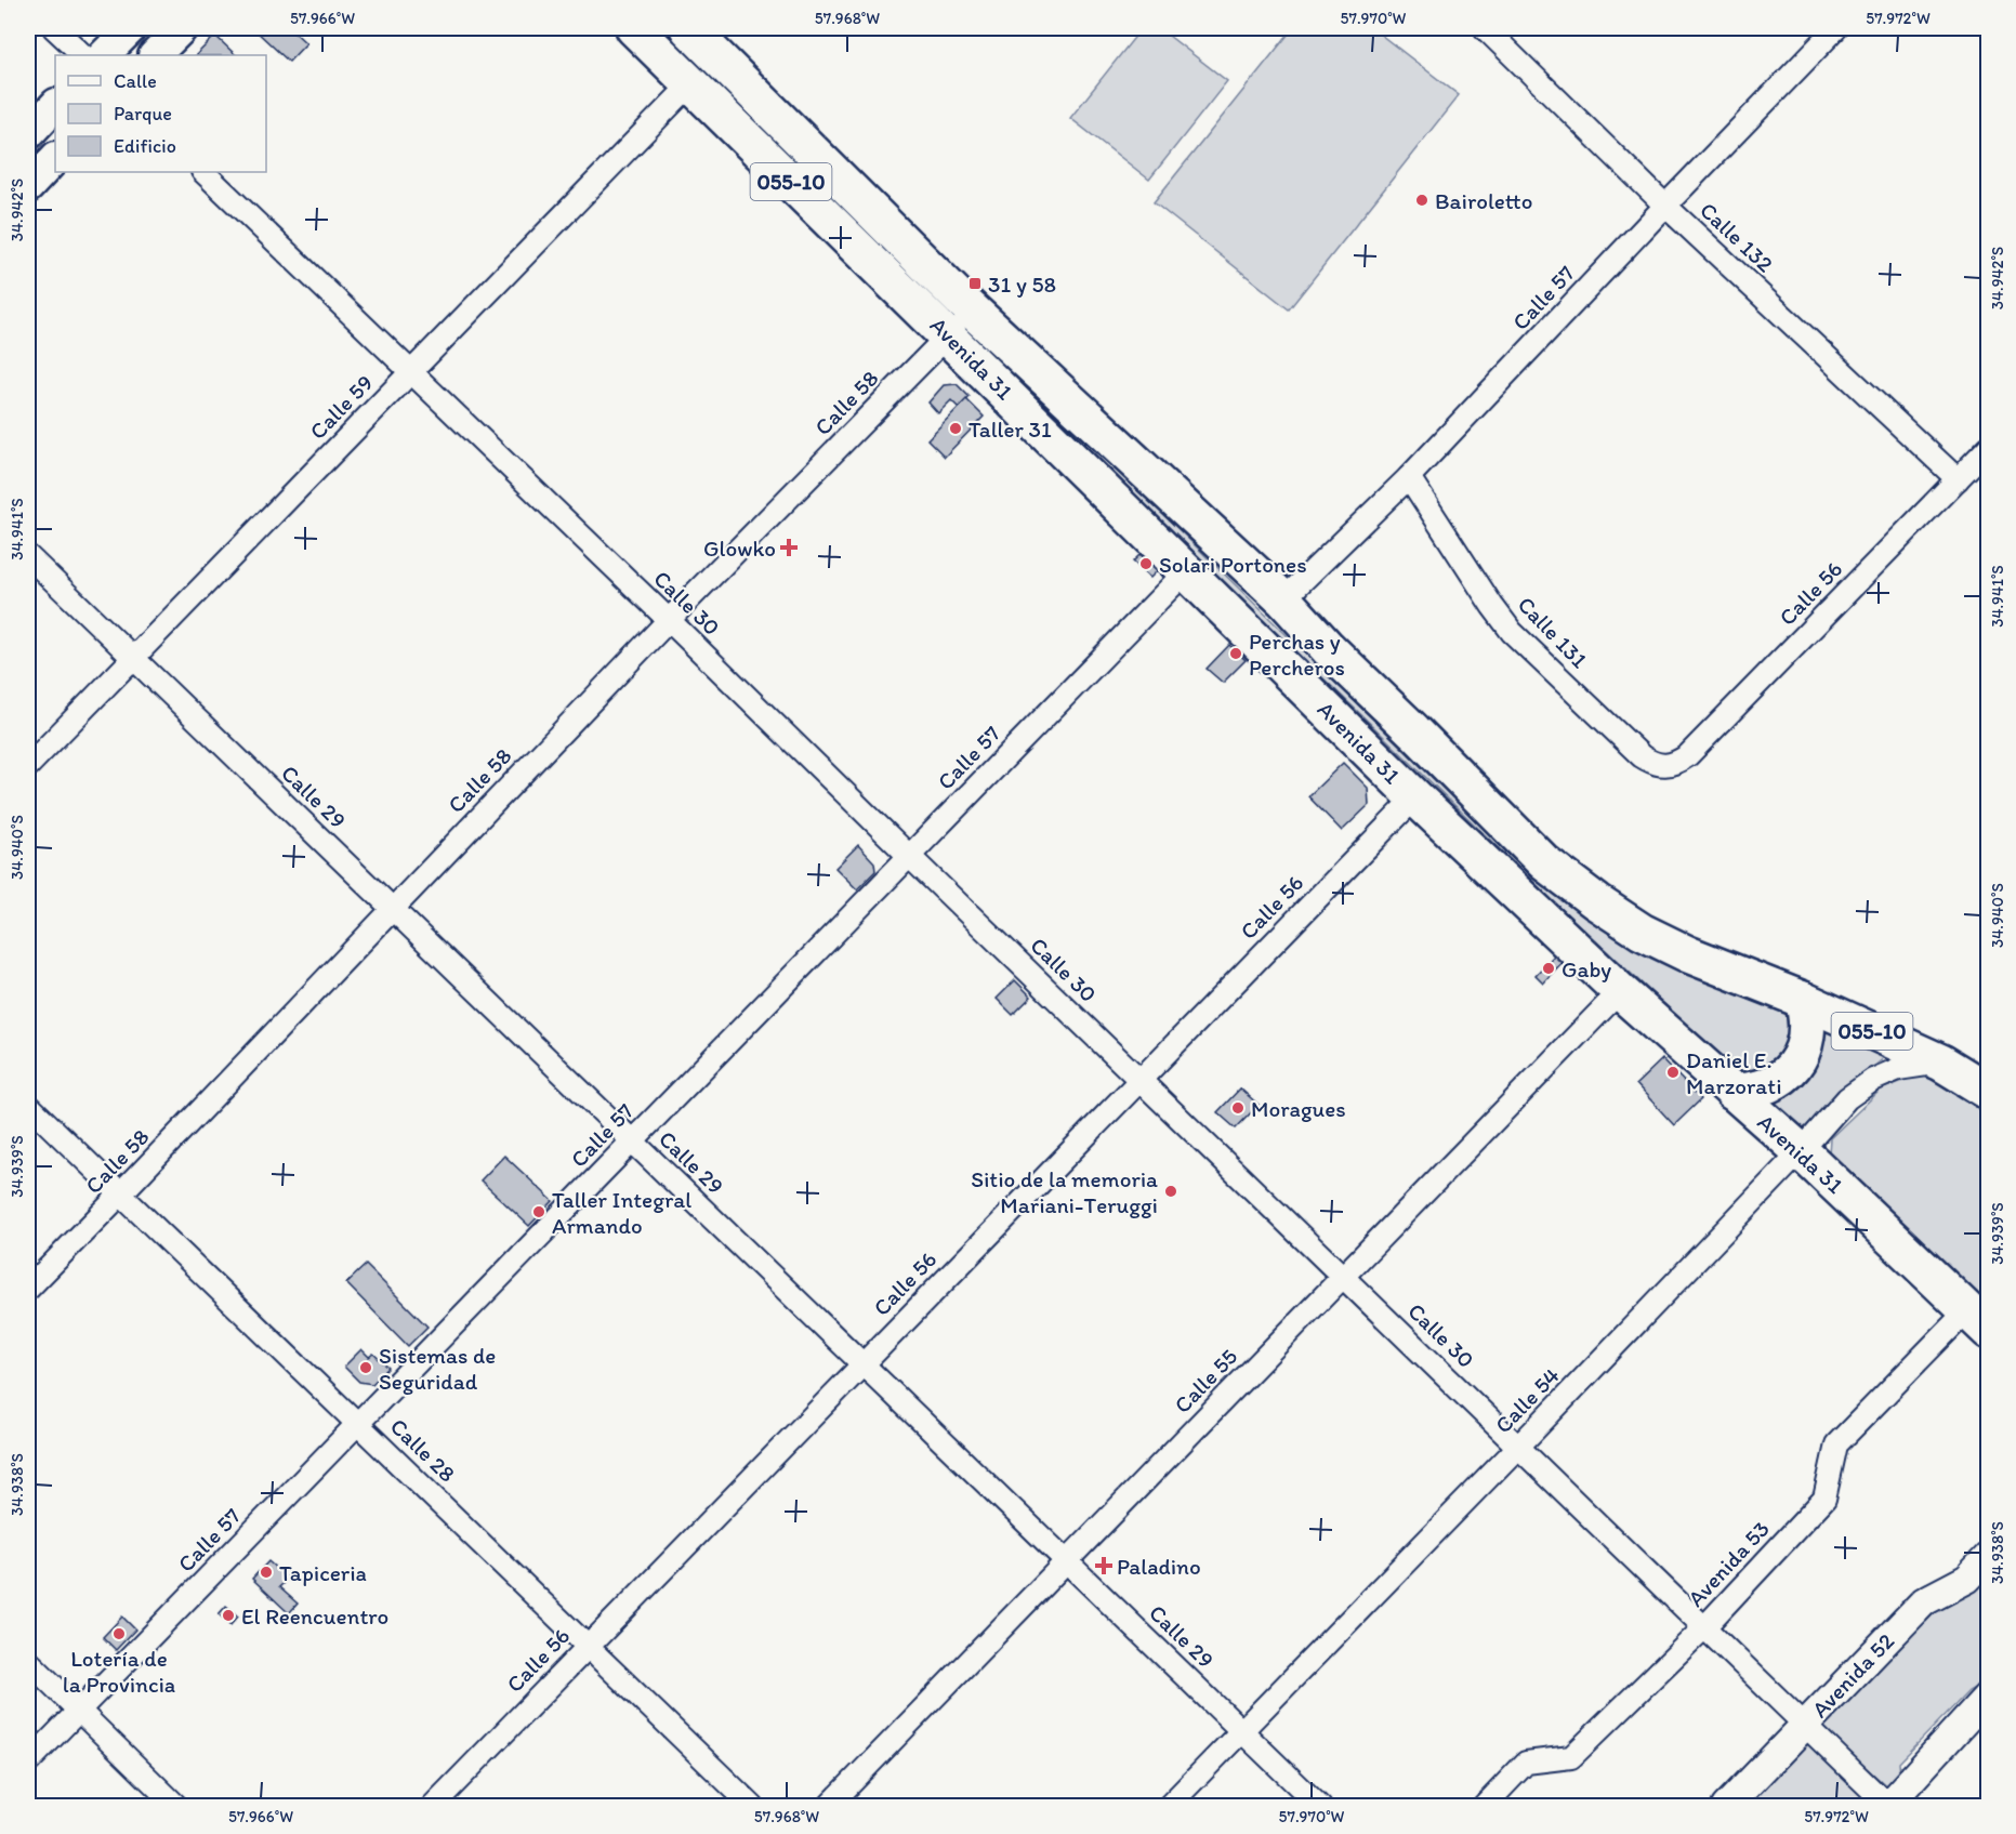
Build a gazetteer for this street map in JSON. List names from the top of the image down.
{
  "streets": {
    "highway": ["055-10", "Avenida 31"],
    "street": [
      "Calle 132",
      "Calle 57",
      "Calle 58",
      "Calle 59",
      "Calle 56",
      "Calle 30",
      "Calle 131",
      "Calle 29",
      "Calle 55",
      "Calle 54",
      "Calle 28",
      "Avenida 53",
      "Avenida 52"
    ]
  },
  "crossings": [
    ["Calle 132", "Calle 57"],
    ["Calle 132", "Calle 56"],
    ["Calle 57", "Avenida 31"],
    ["Calle 57", "Calle 30"],
    ["Calle 57", "Calle 131"],
    ["Calle 57", "Calle 29"],
    ["Calle 57", "Calle 28"],
    ["Avenida 31", "Calle 58"],
    ["Avenida 31", "Calle 59"],
    ["Avenida 31", "Calle 56"],
    ["Avenida 31", "Calle 55"],
    ["Avenida 31", "Calle 54"],
    ["Avenida 31", "Avenida 53"],
    ["Calle 58", "Calle 30"],
    ["Calle 58", "Calle 29"],
    ["Calle 58", "Calle 28"],
    ["Calle 59", "Calle 30"],
    ["Calle 59", "Calle 29"],
    ["Calle 56", "Calle 30"],
    ["Calle 56", "Calle 131"],
    ["Calle 56", "Calle 29"],
    ["Calle 56", "Calle 28"],
    ["Calle 30", "Calle 55"],
    ["Calle 30", "Calle 54"],
    ["Calle 30", "Avenida 53"],
    ["Calle 30", "Avenida 52"],
    ["Calle 29", "Calle 55"],
    ["Calle 29", "Calle 54"]
  ],
  "places": {
    "other": [
      "Bairoletto",
      "Taller 31",
      "Solari Portones",
      "Perchas y Percheros",
      "Gaby",
      "Daniel E. Marzorati",
      "Moragues",
      "Sitio de la memoria Mariani-Teruggi",
      "Taller Integral Armando",
      "Sistemas de Seguridad",
      "Tapiceria",
      "El Reencuentro",
      "Lotería de la Provincia"
    ],
    "transit": ["31 y 58"],
    "health": ["Glowko", "Paladino"]
  },
  "legend": ["Calle", "Parque", "Edificio"],
  "coordinates": [
    "57.966°W",
    "57.968°W",
    "57.970°W",
    "57.972°W",
    "34.942°S",
    "34.941°S",
    "34.940°S",
    "34.939°S",
    "34.938°S"
  ]
}
